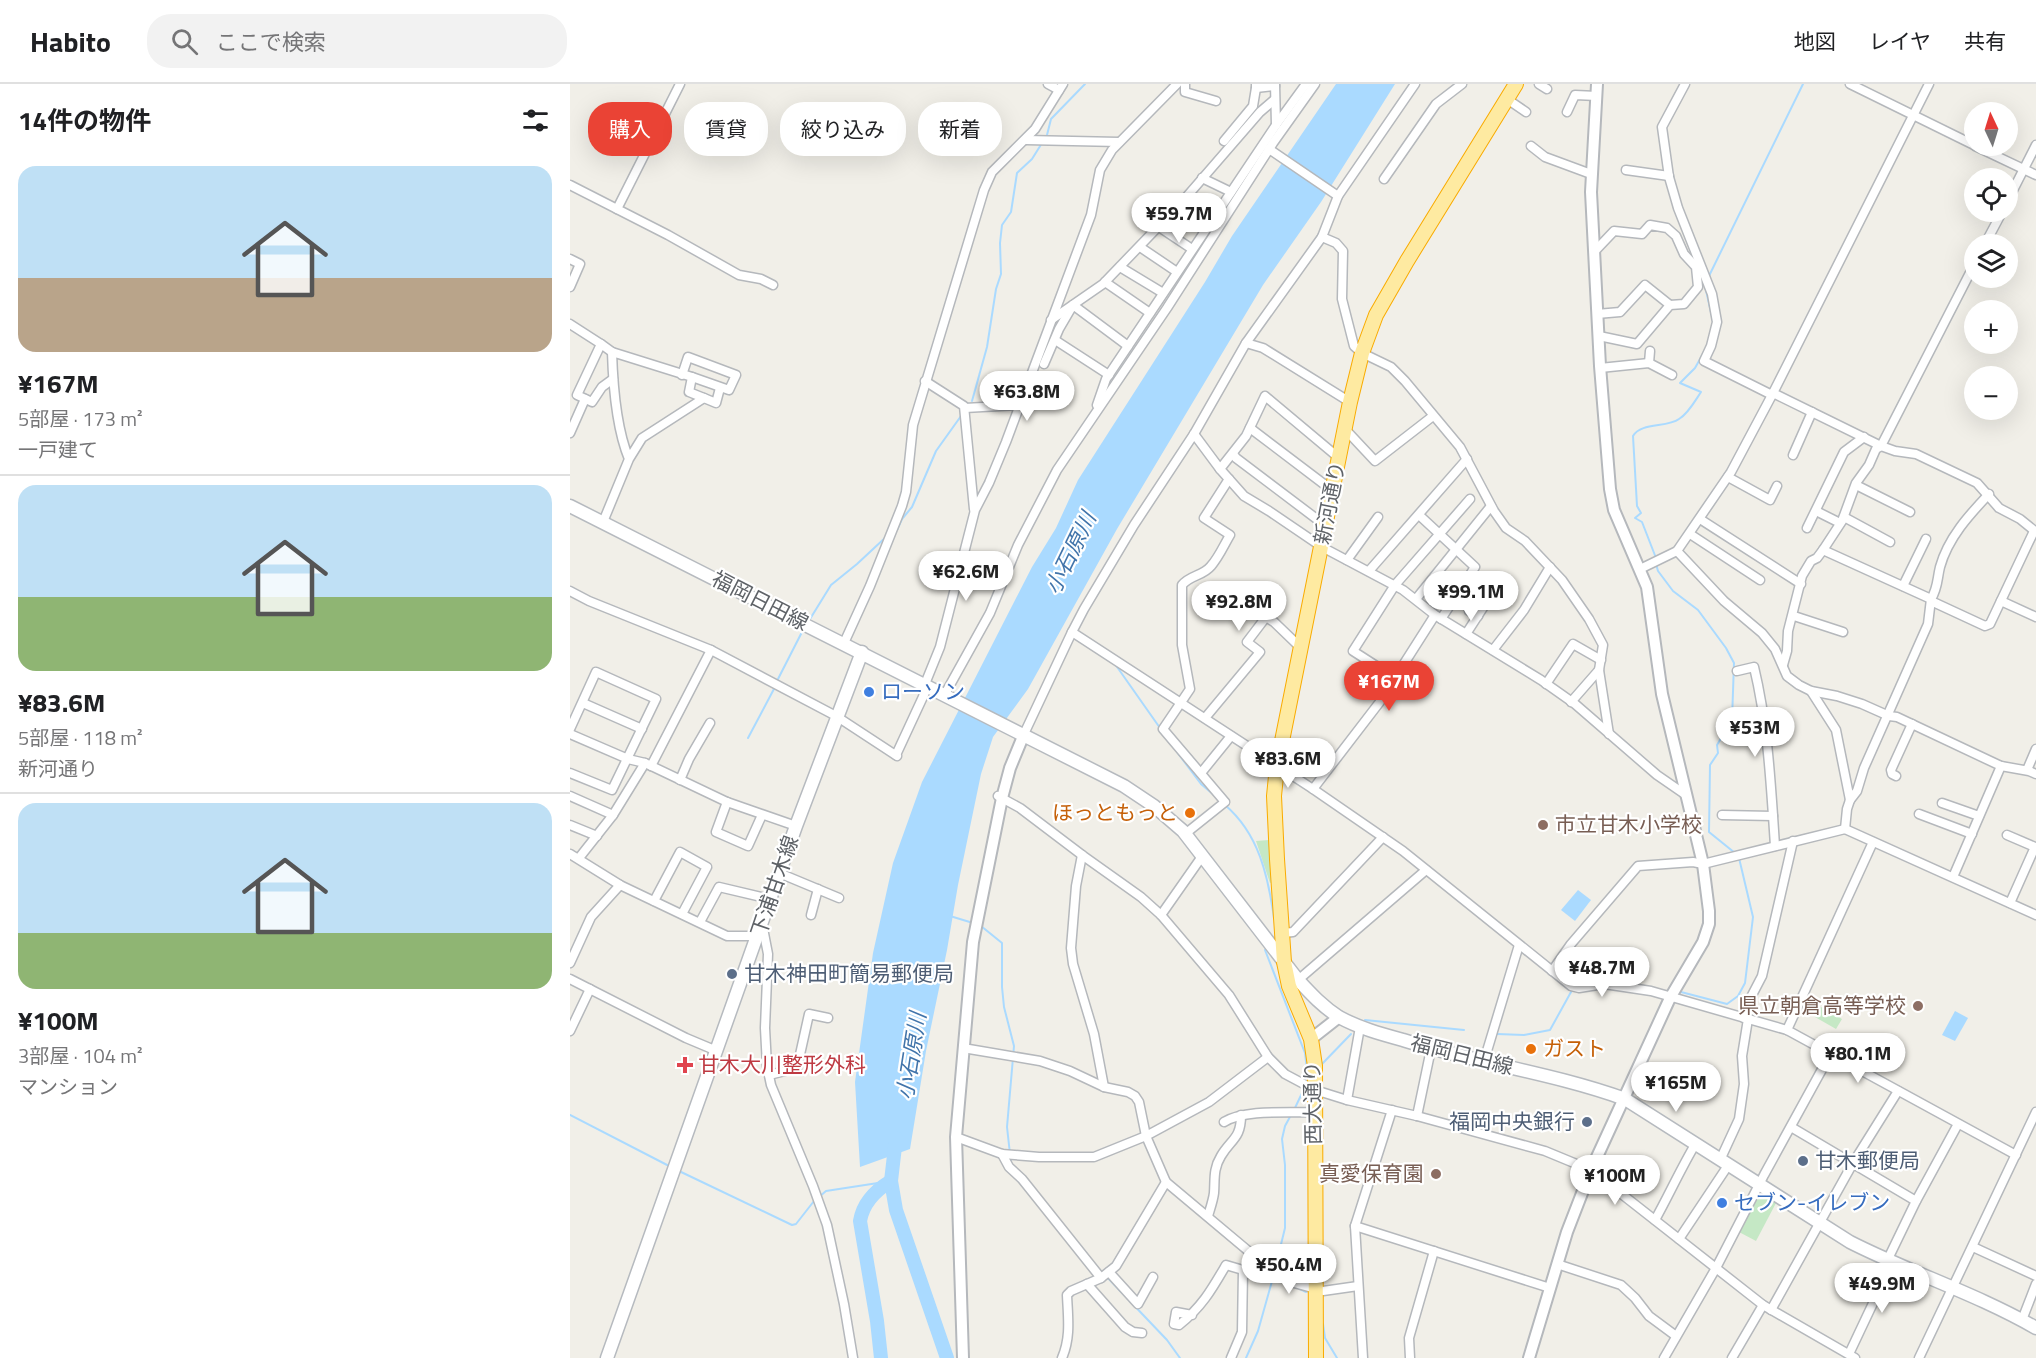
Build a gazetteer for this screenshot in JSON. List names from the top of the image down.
{
  "streets": {
    "highway": ["新河通り", "西大通り"],
    "main road": ["福岡日田線", "下浦甘木線"]
  },
  "crossings": [
    ["新河通り", "福岡日田線"],
    ["新河通り", "西大通り"],
    ["福岡日田線", "下浦甘木線"],
    ["福岡日田線", "西大通り"]
  ],
  "water": ["小石原川"],
  "places": {
    "other": [
      "ローソン",
      "ほっともっと",
      "市立甘木小学校",
      "甘木神田町簡易郵便局",
      "県立朝倉高等学校",
      "ガスト",
      "福岡中央銀行",
      "甘木郵便局",
      "真愛保育園",
      "セブン-イレブン"
    ],
    "health": ["甘木大川整形外科"]
  },
  "north": "top",
  "page": {
    "header": "Habito",
    "search": "ここで検索",
    "nav": ["地図", "レイヤ", "共有"],
    "heading": "14件の物件",
    "map_buttons": ["+", "−"],
    "chip": [
      "購入",
      "賃貸",
      "絞り込み",
      "新着"
    ],
    "list": [
      {
        "name": "¥167M",
        "note": "5部屋 · 173 m² · 一戸建て"
      },
      {
        "name": "¥83.6M",
        "note": "5部屋 · 118 m² · 新河通り"
      },
      {
        "name": "¥100M",
        "note": "3部屋 · 104 m² · マンション"
      }
    ],
    "price": [
      "¥59.7M",
      "¥63.8M",
      "¥62.6M",
      "¥99.1M",
      "¥92.8M",
      "¥167M",
      "¥53M",
      "¥83.6M",
      "¥48.7M",
      "¥80.1M",
      "¥165M",
      "¥100M",
      "¥50.4M",
      "¥49.9M"
    ]
  }
}
